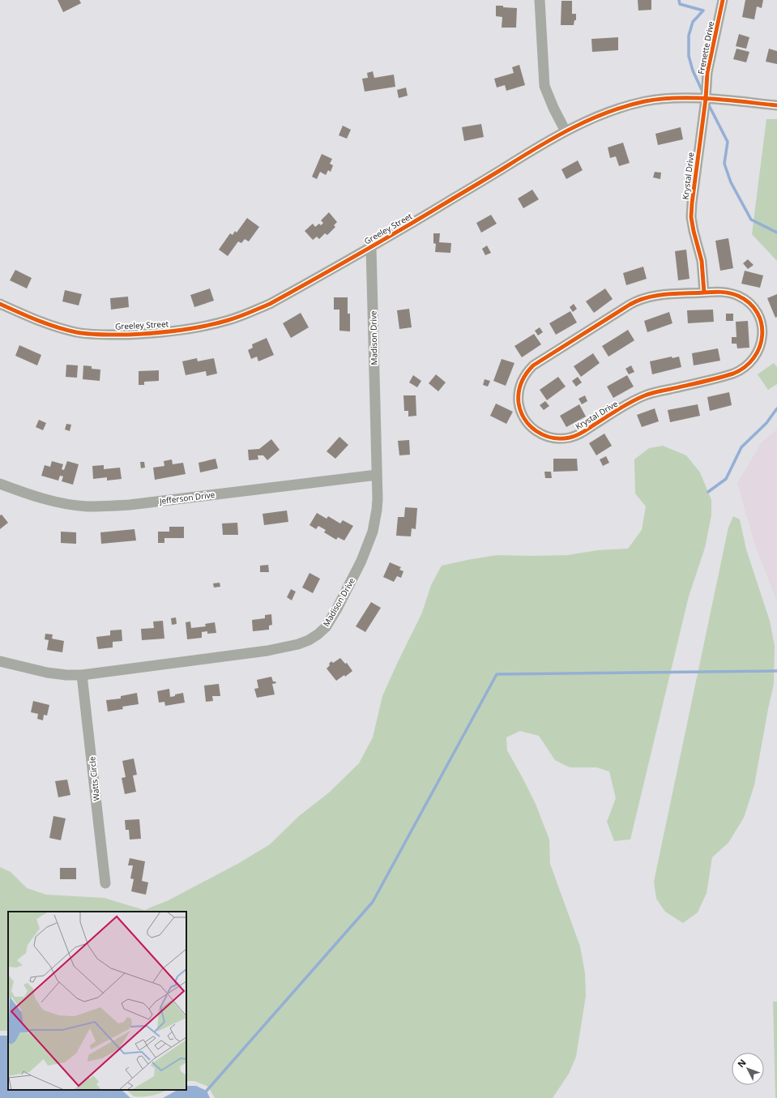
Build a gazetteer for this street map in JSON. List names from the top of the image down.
{
  "streets": {
    "street": [
      "Frenette Drive",
      "Krystal Drive",
      "Greeley Street",
      "Madison Drive",
      "Jefferson Drive",
      "Watts Circle"
    ]
  },
  "crossings": [
    ["Frenette Drive", "Krystal Drive"],
    ["Frenette Drive", "Greeley Street"],
    ["Krystal Drive", "Greeley Street"],
    ["Greeley Street", "Madison Drive"],
    ["Madison Drive", "Jefferson Drive"],
    ["Madison Drive", "Watts Circle"]
  ],
  "north": "top left"
}
